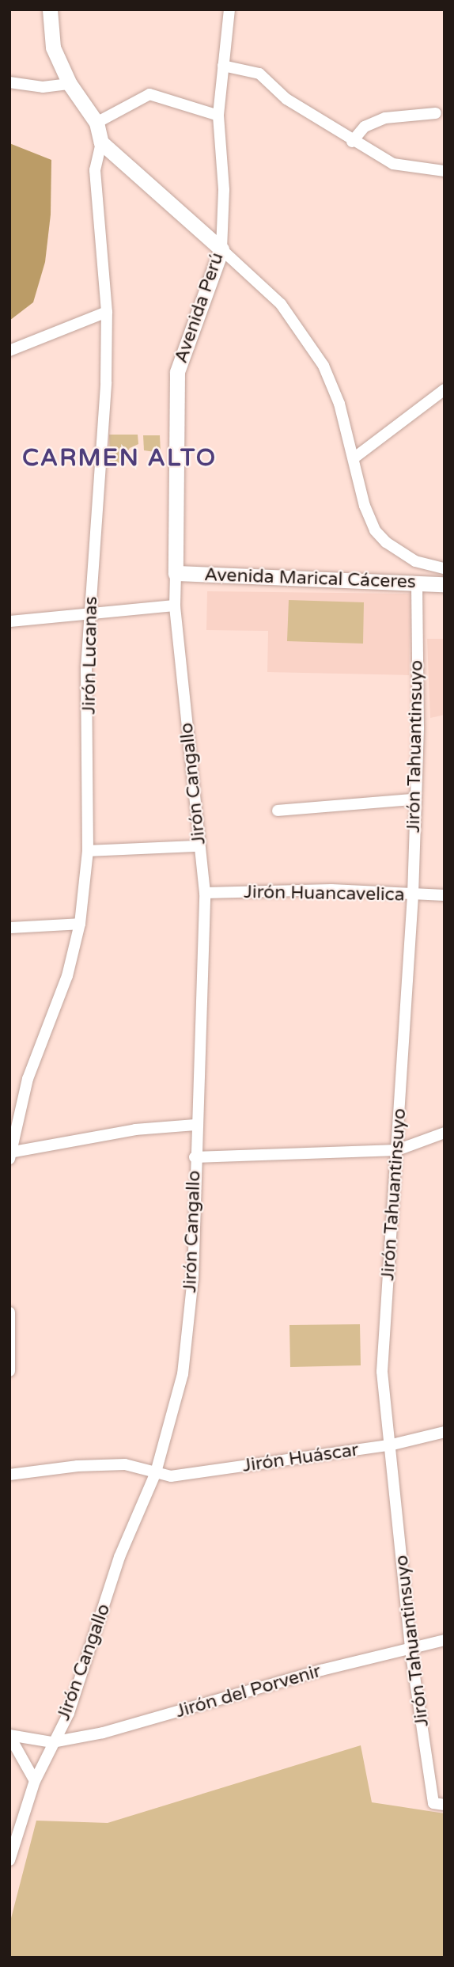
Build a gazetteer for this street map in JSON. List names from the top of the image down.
{
  "streets": {
    "street": [
      "Avenida Perú",
      "Avenida Marical Cáceres",
      "Jirón Lucanas",
      "Jirón Tahuantinsuyo",
      "Jirón Cangallo",
      "Jirón Huancavelica",
      "Jirón Huáscar",
      "Jirón del Porvenir"
    ]
  },
  "crossings": [
    ["Avenida Perú", "Avenida Marical Cáceres"],
    ["Avenida Perú", "Jirón Cangallo"],
    ["Avenida Marical Cáceres", "Jirón Tahuantinsuyo"],
    ["Avenida Marical Cáceres", "Jirón Cangallo"],
    ["Jirón Tahuantinsuyo", "Jirón Huancavelica"],
    ["Jirón Tahuantinsuyo", "Jirón Huáscar"],
    ["Jirón Tahuantinsuyo", "Jirón del Porvenir"],
    ["Jirón Cangallo", "Jirón Huancavelica"],
    ["Jirón Cangallo", "Jirón Huáscar"],
    ["Jirón Cangallo", "Jirón del Porvenir"]
  ],
  "districts": ["CARMEN ALTO"]
}
